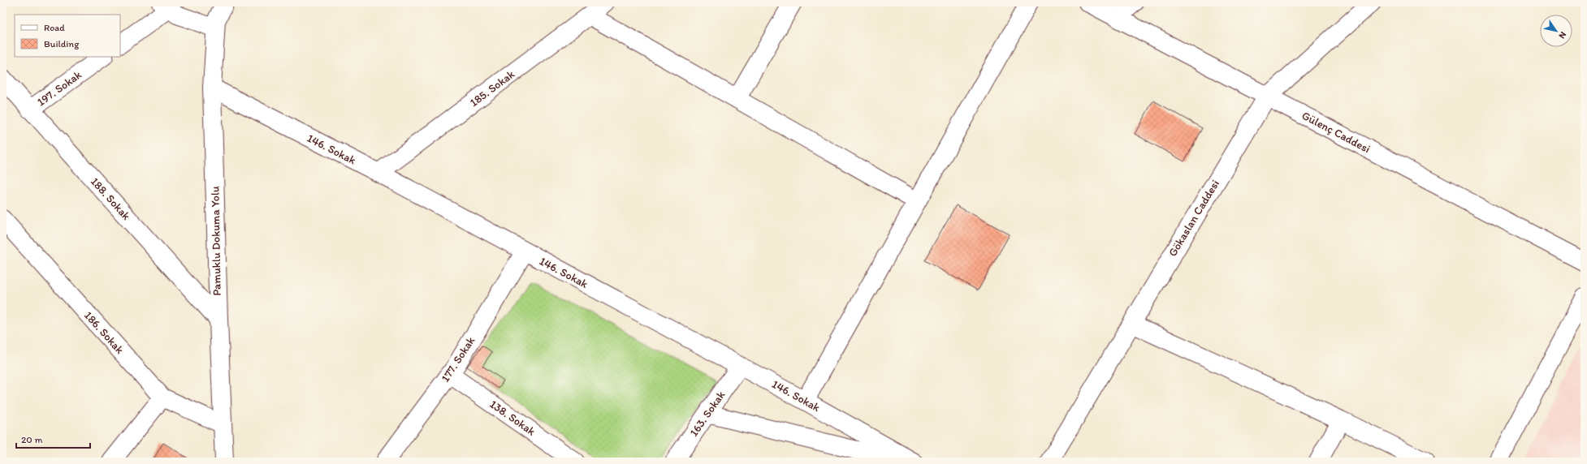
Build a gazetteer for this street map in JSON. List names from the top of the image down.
{
  "streets": {
    "street": [
      "197. Sokak",
      "185. Sokak",
      "Gülenç Caddesi",
      "146. Sokak",
      "188. Sokak",
      "Gökaslan Caddesi",
      "Pamuklu Dokuma Yolu",
      "186. Sokak",
      "177. Sokak",
      "163. Sokak",
      "138. Sokak"
    ]
  },
  "crossings": [
    ["197. Sokak", "188. Sokak"],
    ["185. Sokak", "146. Sokak"],
    ["Gülenç Caddesi", "Gökaslan Caddesi"],
    ["146. Sokak", "Pamuklu Dokuma Yolu"],
    ["146. Sokak", "177. Sokak"],
    ["146. Sokak", "163. Sokak"],
    ["188. Sokak", "Pamuklu Dokuma Yolu"],
    ["Pamuklu Dokuma Yolu", "186. Sokak"],
    ["177. Sokak", "138. Sokak"]
  ],
  "legend": ["Road", "Building"],
  "scale_bar": "20 m",
  "north": "bottom right"
}
